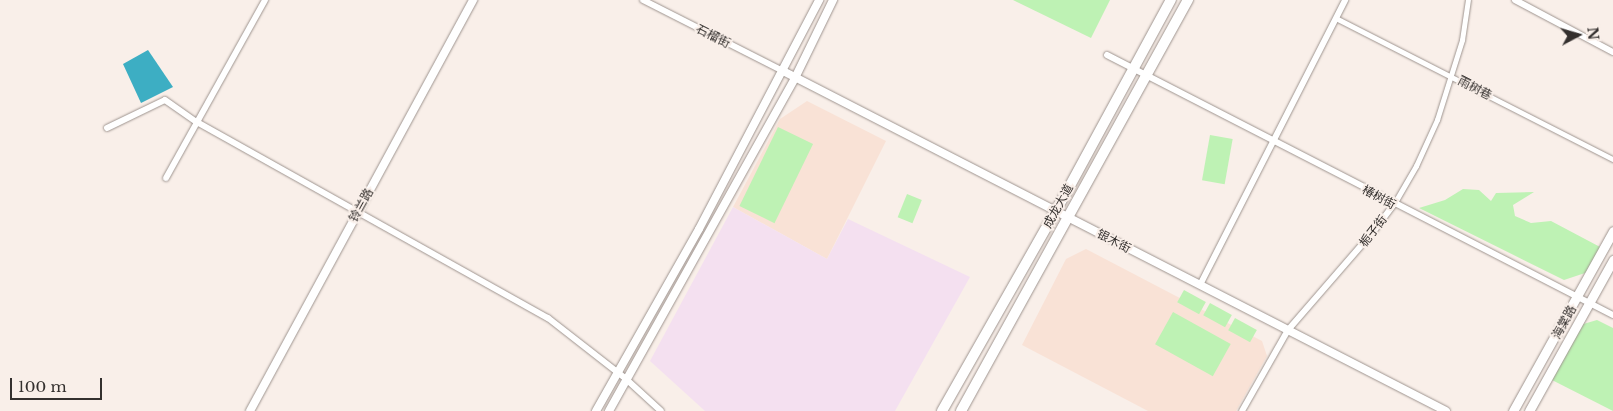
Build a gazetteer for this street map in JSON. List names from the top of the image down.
{
  "streets": {
    "highway": ["成龙大道"],
    "main road": ["海棠路"],
    "street": [
      "石榴街",
      "雨树巷",
      "椿树街",
      "铃兰路",
      "栀子街",
      "银木街"
    ]
  },
  "crossings": [
    ["石榴街", "银木街"],
    ["雨树巷", "栀子街"],
    ["椿树街", "成龙大道"],
    ["椿树街", "栀子街"],
    ["椿树街", "海棠路"],
    ["成龙大道", "银木街"],
    ["栀子街", "银木街"]
  ],
  "scale_bar": "100 m",
  "north": "right"
}
